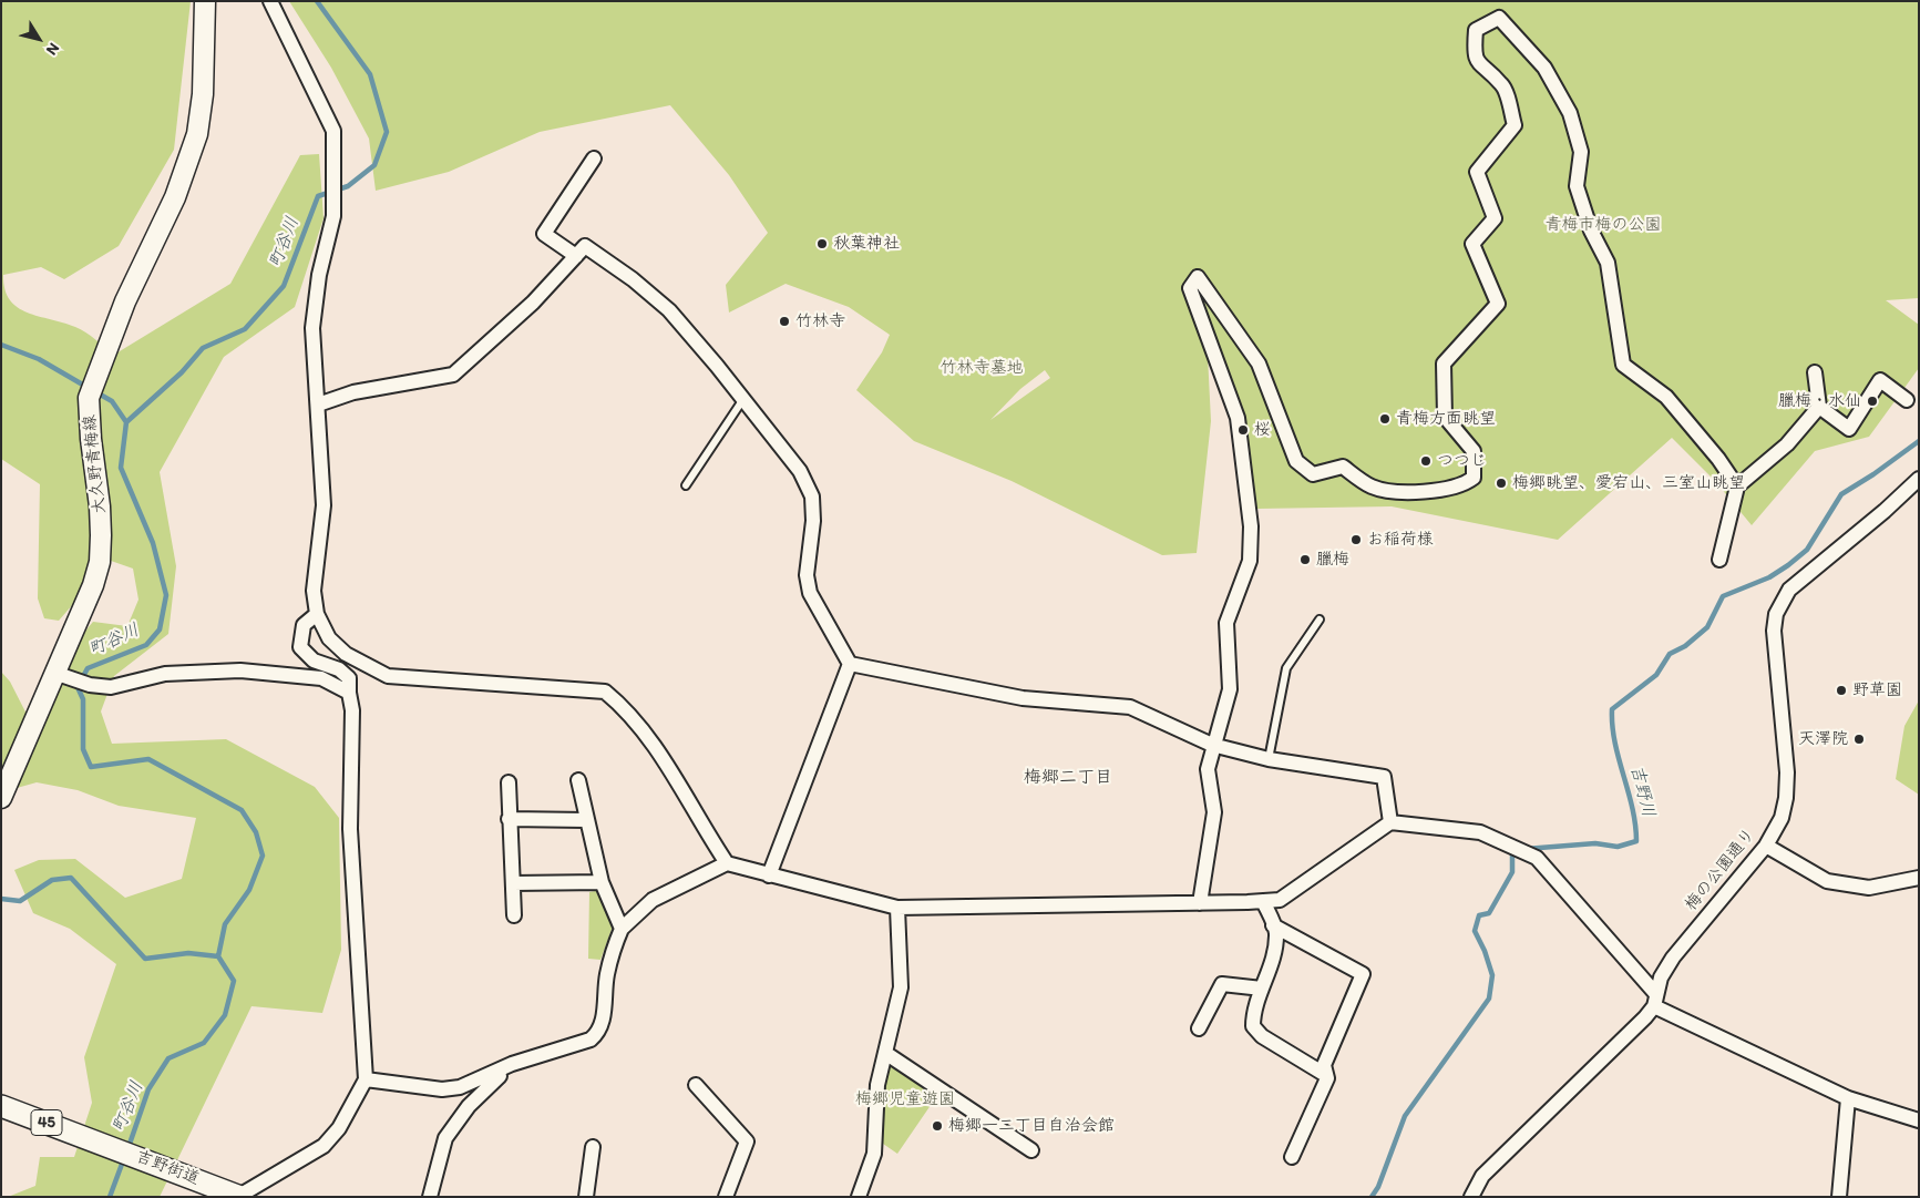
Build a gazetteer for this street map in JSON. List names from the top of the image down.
{
  "streets": {
    "main road": ["大久野青梅線", "45", "吉野街道"],
    "street": ["梅の公園通り"]
  },
  "districts": ["梅郷二丁目"],
  "water": ["町谷川", "吉野川"],
  "parks": ["青梅市梅の公園", "竹林寺墓地", "梅郷児童遊園"],
  "places": [
    "秋葉神社",
    "竹林寺",
    "臘梅・水仙",
    "青梅方面眺望",
    "桜",
    "つつじ",
    "梅郷眺望、愛宕山、三室山眺望",
    "お稲荷様",
    "臘梅",
    "野草園",
    "天澤院",
    "梅郷一二丁目自治会館"
  ],
  "north": "bottom right"
}
